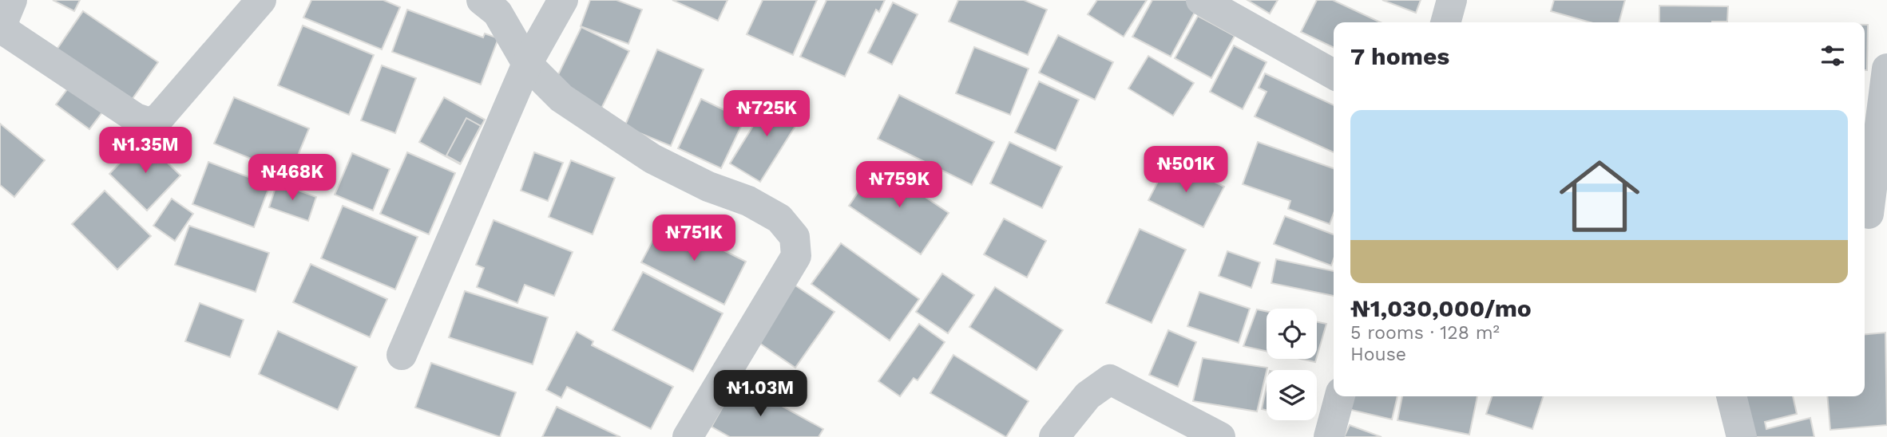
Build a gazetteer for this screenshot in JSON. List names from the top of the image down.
{
  "page": {
    "heading": "7 homes",
    "list": [
      {
        "name": "₦1,030,000/mo",
        "note": "5 rooms · 128 m² · House"
      }
    ],
    "price": [
      "₦725K",
      "₦1.35M",
      "₦501K",
      "₦468K",
      "₦759K",
      "₦751K",
      "₦1.03M"
    ]
  }
}
